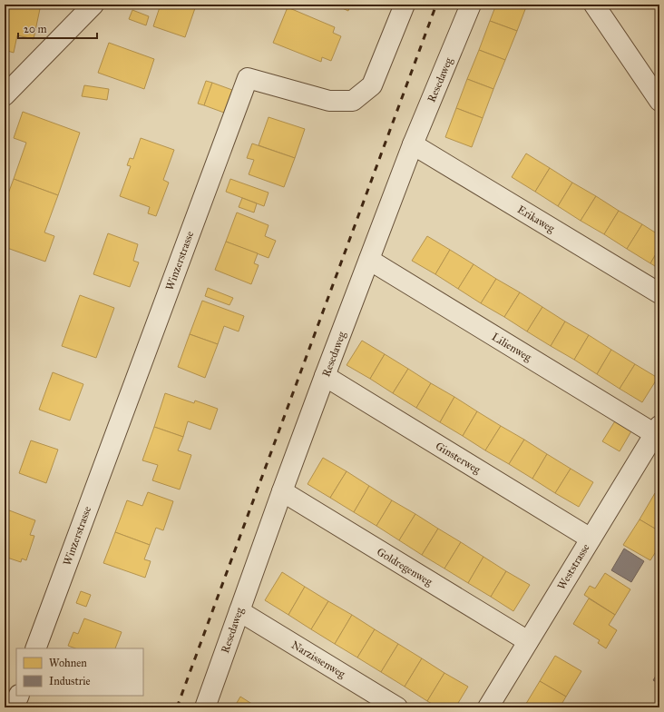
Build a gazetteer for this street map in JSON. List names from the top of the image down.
{
  "streets": {
    "street": [
      "Resedaweg",
      "Erikaweg",
      "Winzerstrasse",
      "Lilienweg",
      "Ginsterweg",
      "Goldregenweg",
      "Weststrasse",
      "Narzissenweg"
    ]
  },
  "crossings": [
    ["Resedaweg", "Erikaweg"],
    ["Resedaweg", "Lilienweg"],
    ["Resedaweg", "Ginsterweg"],
    ["Resedaweg", "Goldregenweg"],
    ["Resedaweg", "Narzissenweg"],
    ["Lilienweg", "Weststrasse"],
    ["Ginsterweg", "Weststrasse"],
    ["Goldregenweg", "Weststrasse"]
  ],
  "legend": ["Wohnen", "Industrie"],
  "scale_bar": "20 m"
}
